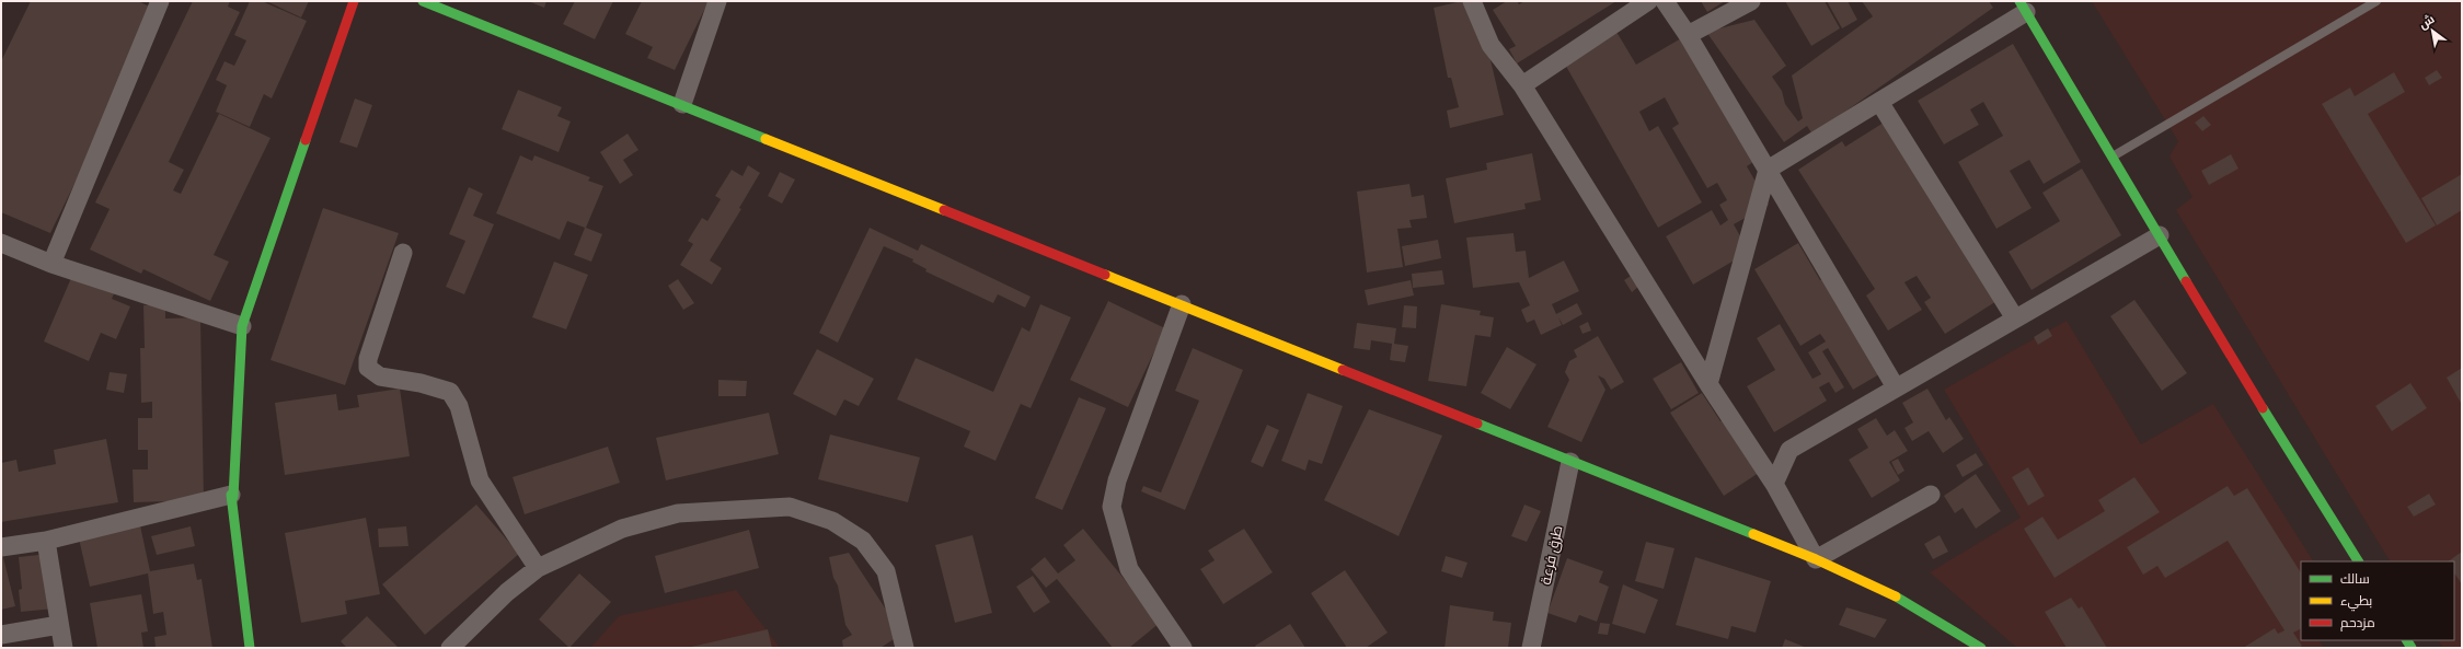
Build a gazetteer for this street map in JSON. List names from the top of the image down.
{
  "streets": {
    "street": ["طرق فرعة"]
  },
  "legend": ["سالك", "بطيء", "مزدحم"],
  "north": "top left"
}
